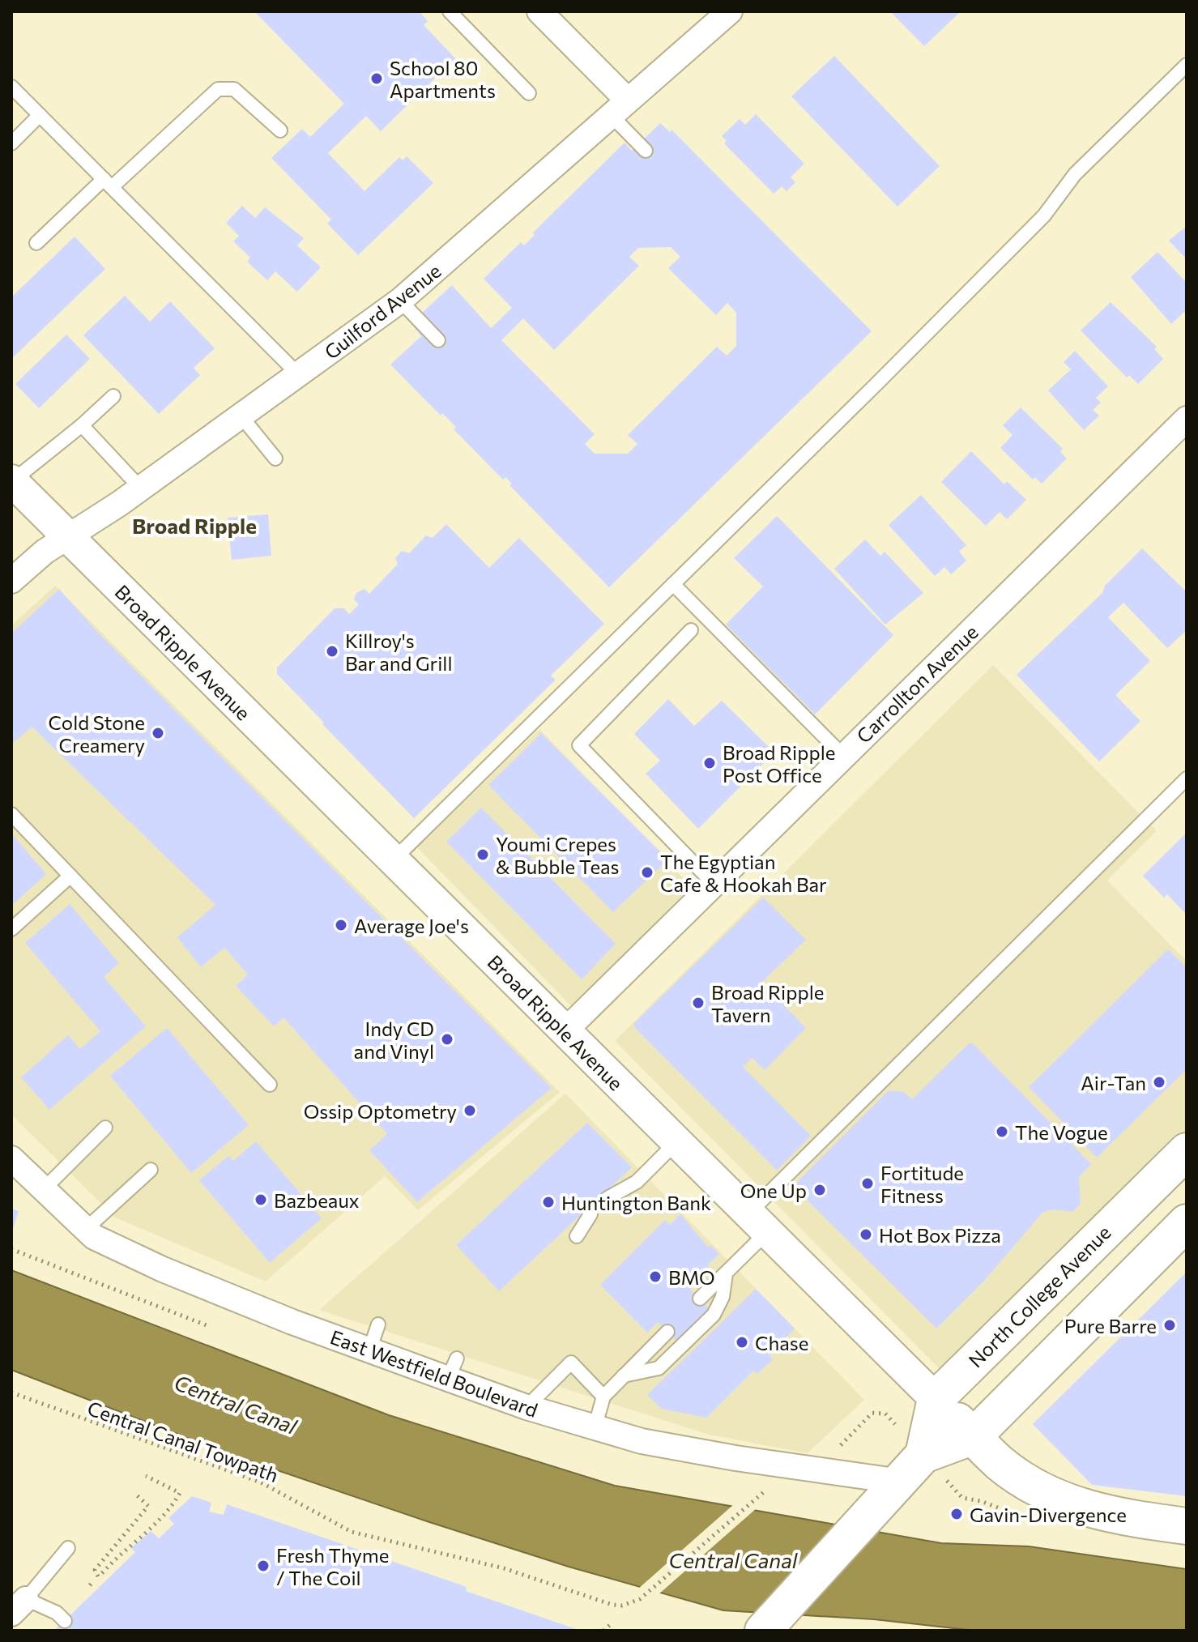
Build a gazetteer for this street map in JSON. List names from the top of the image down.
{
  "streets": {
    "main road": ["North College Avenue"],
    "street": [
      "Guilford Avenue",
      "Broad Ripple Avenue",
      "Carrollton Avenue",
      "East Westfield Boulevard"
    ],
    "path": ["Central Canal Towpath"]
  },
  "crossings": [
    ["Guilford Avenue", "Broad Ripple Avenue"],
    ["Broad Ripple Avenue", "Carrollton Avenue"],
    ["Broad Ripple Avenue", "North College Avenue"]
  ],
  "districts": ["Broad Ripple"],
  "water": ["Central Canal"],
  "places": [
    "School 80 Apartments",
    "Killroy's Bar and Grill",
    "Cold Stone Creamery",
    "Broad Ripple Post Office",
    "Youmi Crepes & Bubble Teas",
    "The Egyptian Cafe & Hookah Bar",
    "Average Joe's",
    "Broad Ripple Tavern",
    "Indy CD and Vinyl",
    "Air-Tan",
    "Ossip Optometry",
    "The Vogue",
    "Fortitude Fitness",
    "One Up",
    "Bazbeaux",
    "Huntington Bank",
    "Hot Box Pizza",
    "BMO",
    "Pure Barre",
    "Chase",
    "Gavin-Divergence",
    "Fresh Thyme / The Coil"
  ]
}
